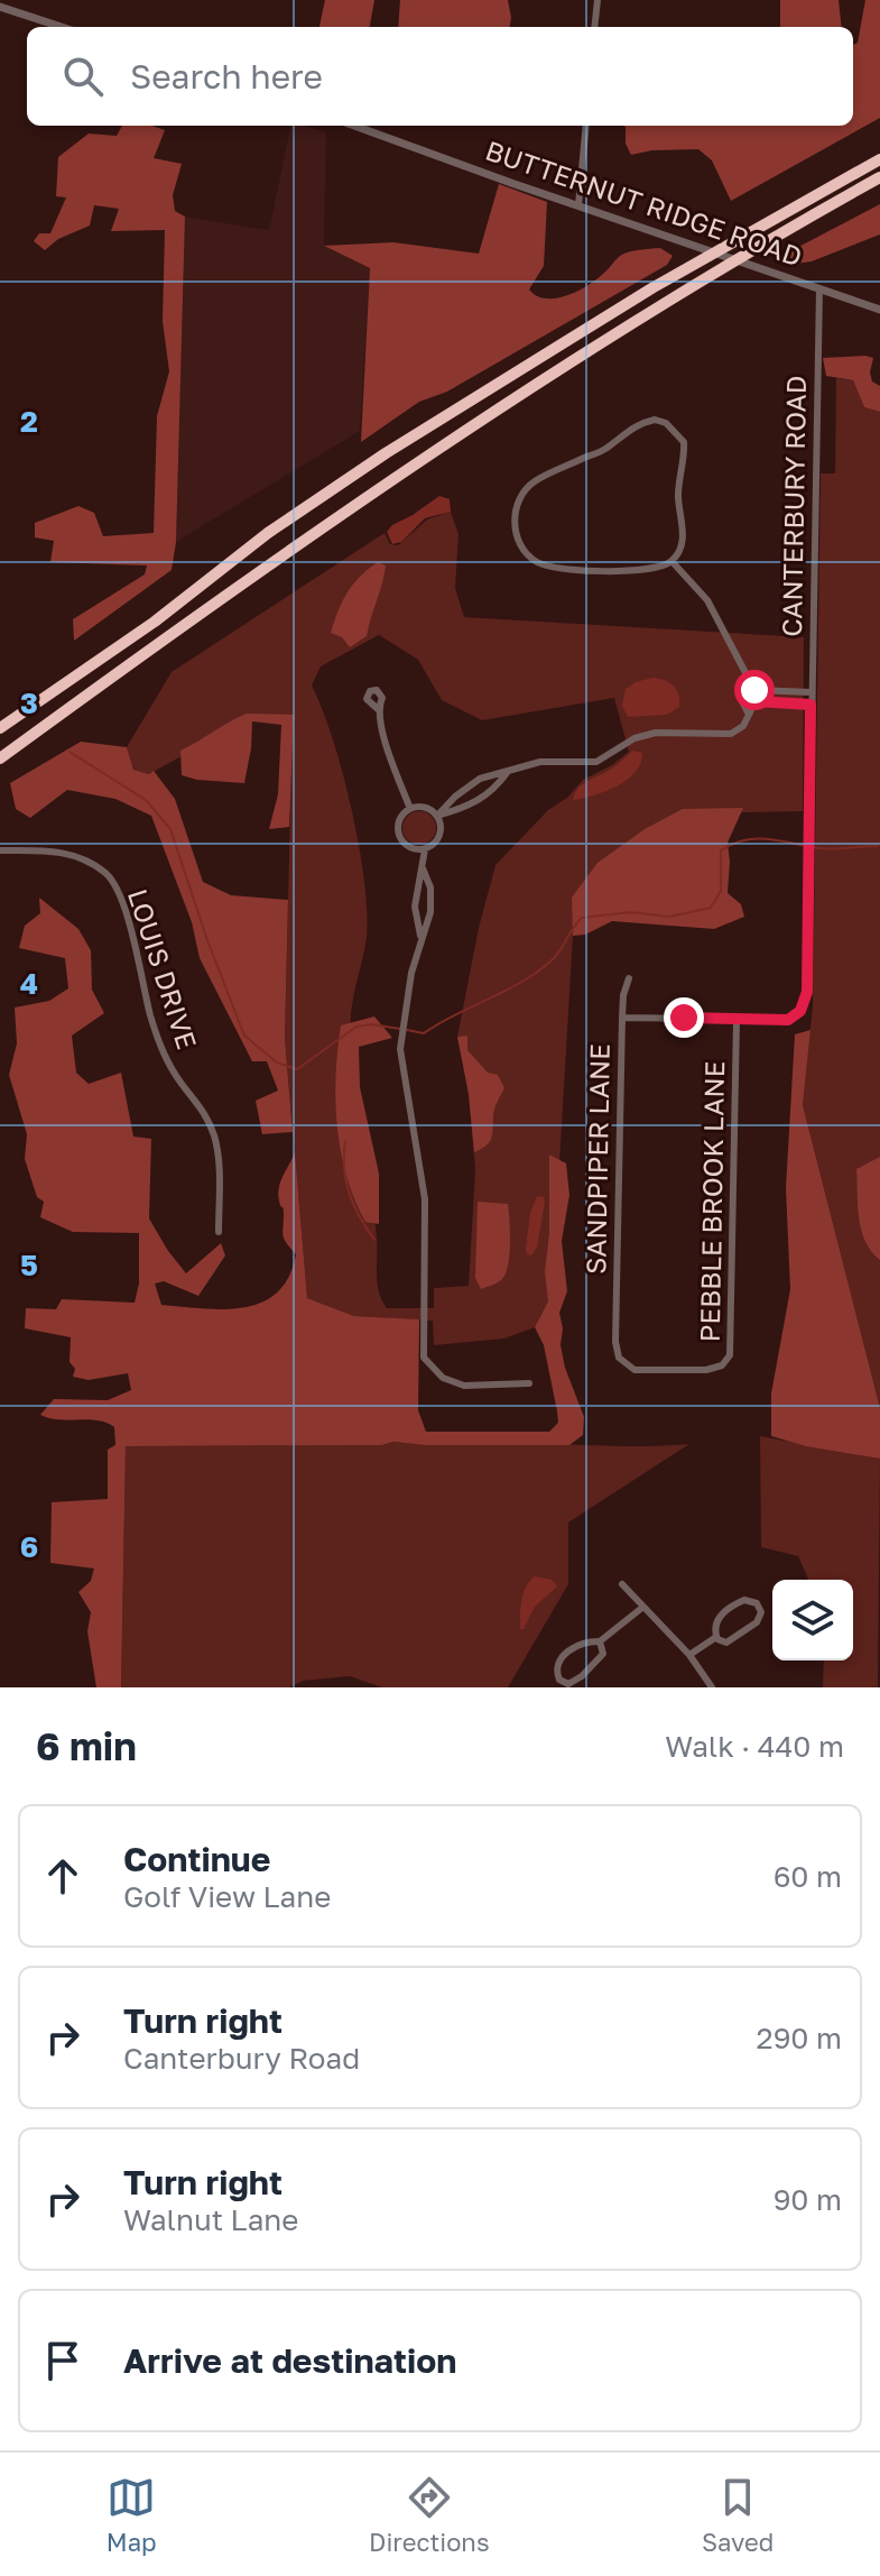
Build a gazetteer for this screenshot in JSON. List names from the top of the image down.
{
  "streets": {
    "street": [
      "BUTTERNUT RIDGE ROAD",
      "CANTERBURY ROAD",
      "LOUIS DRIVE",
      "SANDPIPER LANE",
      "PEBBLE BROOK LANE"
    ]
  },
  "crossings": [
    ["BUTTERNUT RIDGE ROAD", "CANTERBURY ROAD"],
    ["CANTERBURY ROAD", "PEBBLE BROOK LANE"],
    ["SANDPIPER LANE", "PEBBLE BROOK LANE"]
  ],
  "page": {
    "search": "Search here",
    "heading": ["6 min", "Walk · 440 m"],
    "list": [
      ["Continue", "Golf View Lane", "60 m"],
      ["Turn right", "Canterbury Road", "290 m"],
      ["Turn right", "Walnut Lane", "90 m"],
      "Arrive at destination"
    ],
    "nav": ["Map", "Directions", "Saved"]
  },
  "grid": {
    "rows": [
      "2",
      "3",
      "4",
      "5",
      "6"
    ]
  }
}
